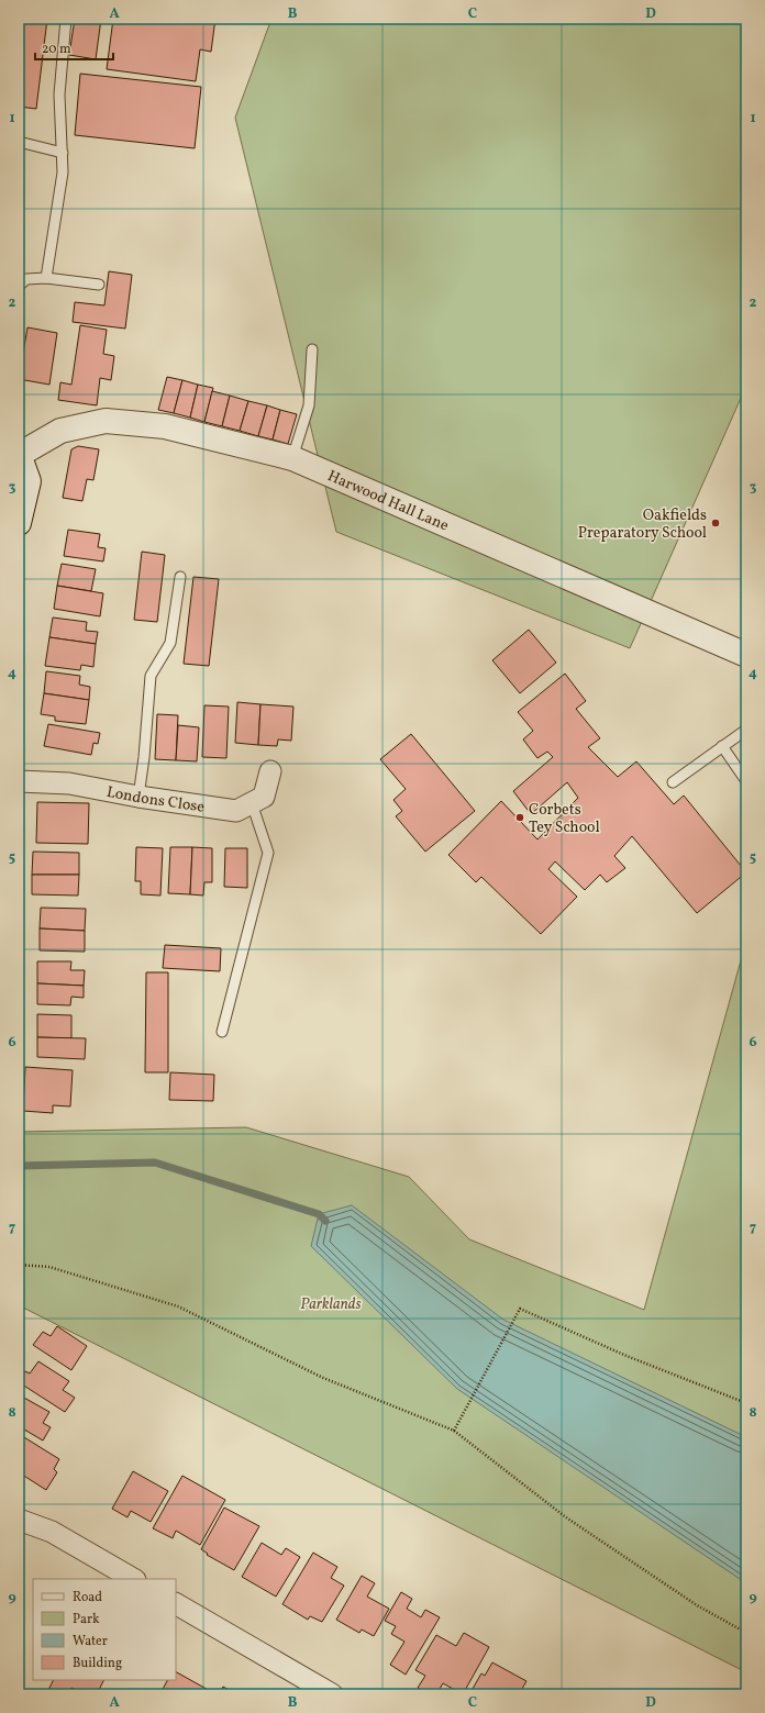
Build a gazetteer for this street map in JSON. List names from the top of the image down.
{
  "streets": {
    "street": ["Harwood Hall Lane", "Londons Close"]
  },
  "parks": ["Parklands"],
  "places": ["Oakfields Preparatory School", "Corbets Tey School"],
  "legend": [
    "Road",
    "Park",
    "Water",
    "Building"
  ],
  "scale_bar": "20 m",
  "grid": {
    "columns": [
      "A",
      "B",
      "C",
      "D"
    ],
    "rows": [
      "1",
      "2",
      "3",
      "4",
      "5",
      "6",
      "7",
      "8",
      "9"
    ]
  }
}
